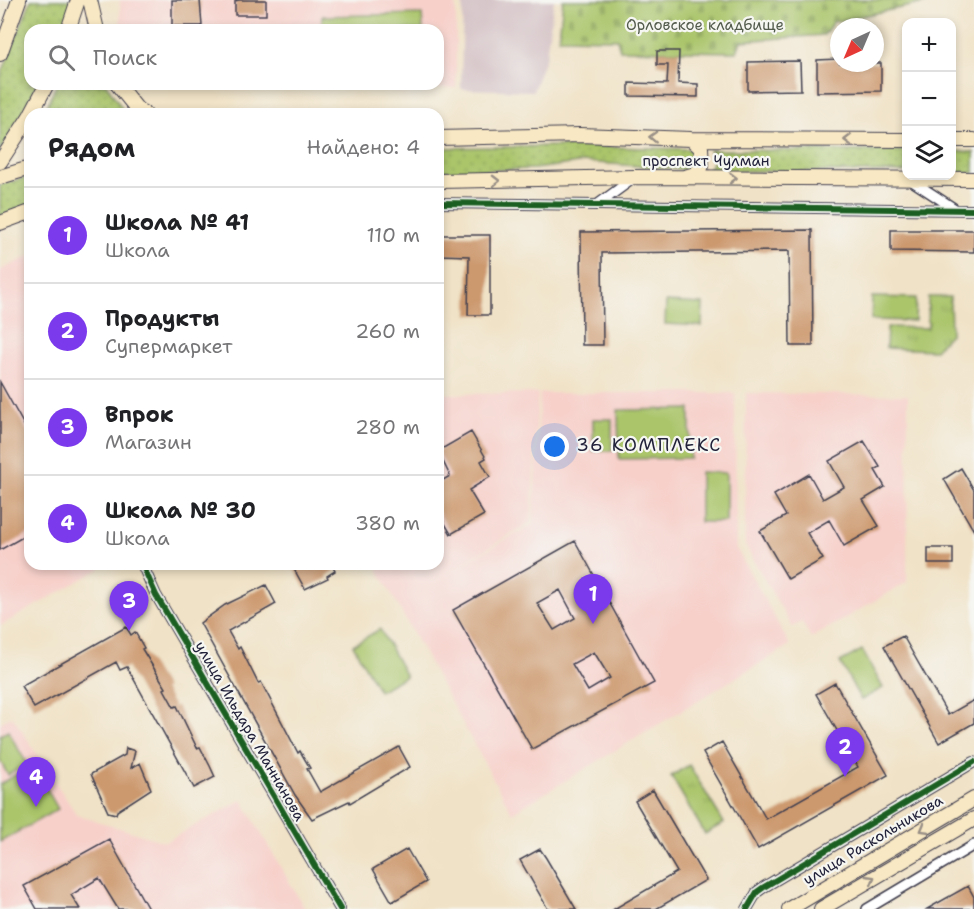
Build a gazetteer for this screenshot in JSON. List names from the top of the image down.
{
  "streets": {
    "main road": ["проспект Чулман", "улица Раскольникова"],
    "street": ["улица Ильдара Маннанова"]
  },
  "districts": ["36 КОМПЛЕКС"],
  "parks": ["Орловское кладбище"],
  "north": "bottom left",
  "page": {
    "map_buttons": ["+", "−"],
    "search": "Поиск",
    "heading": ["Рядом", "Найдено: 4"],
    "list": [
      {
        "mark": "1",
        "name": "Школа № 41",
        "note": "Школа",
        "value": "110 m"
      },
      {
        "mark": "2",
        "name": "Продукты",
        "note": "Супермаркет",
        "value": "260 m"
      },
      {
        "mark": "3",
        "name": "Впрок",
        "note": "Магазин",
        "value": "280 m"
      },
      {
        "mark": "4",
        "name": "Школа № 30",
        "note": "Школа",
        "value": "380 m"
      }
    ],
    "pins": [
      "1",
      "3",
      "2",
      "4"
    ]
  }
}
